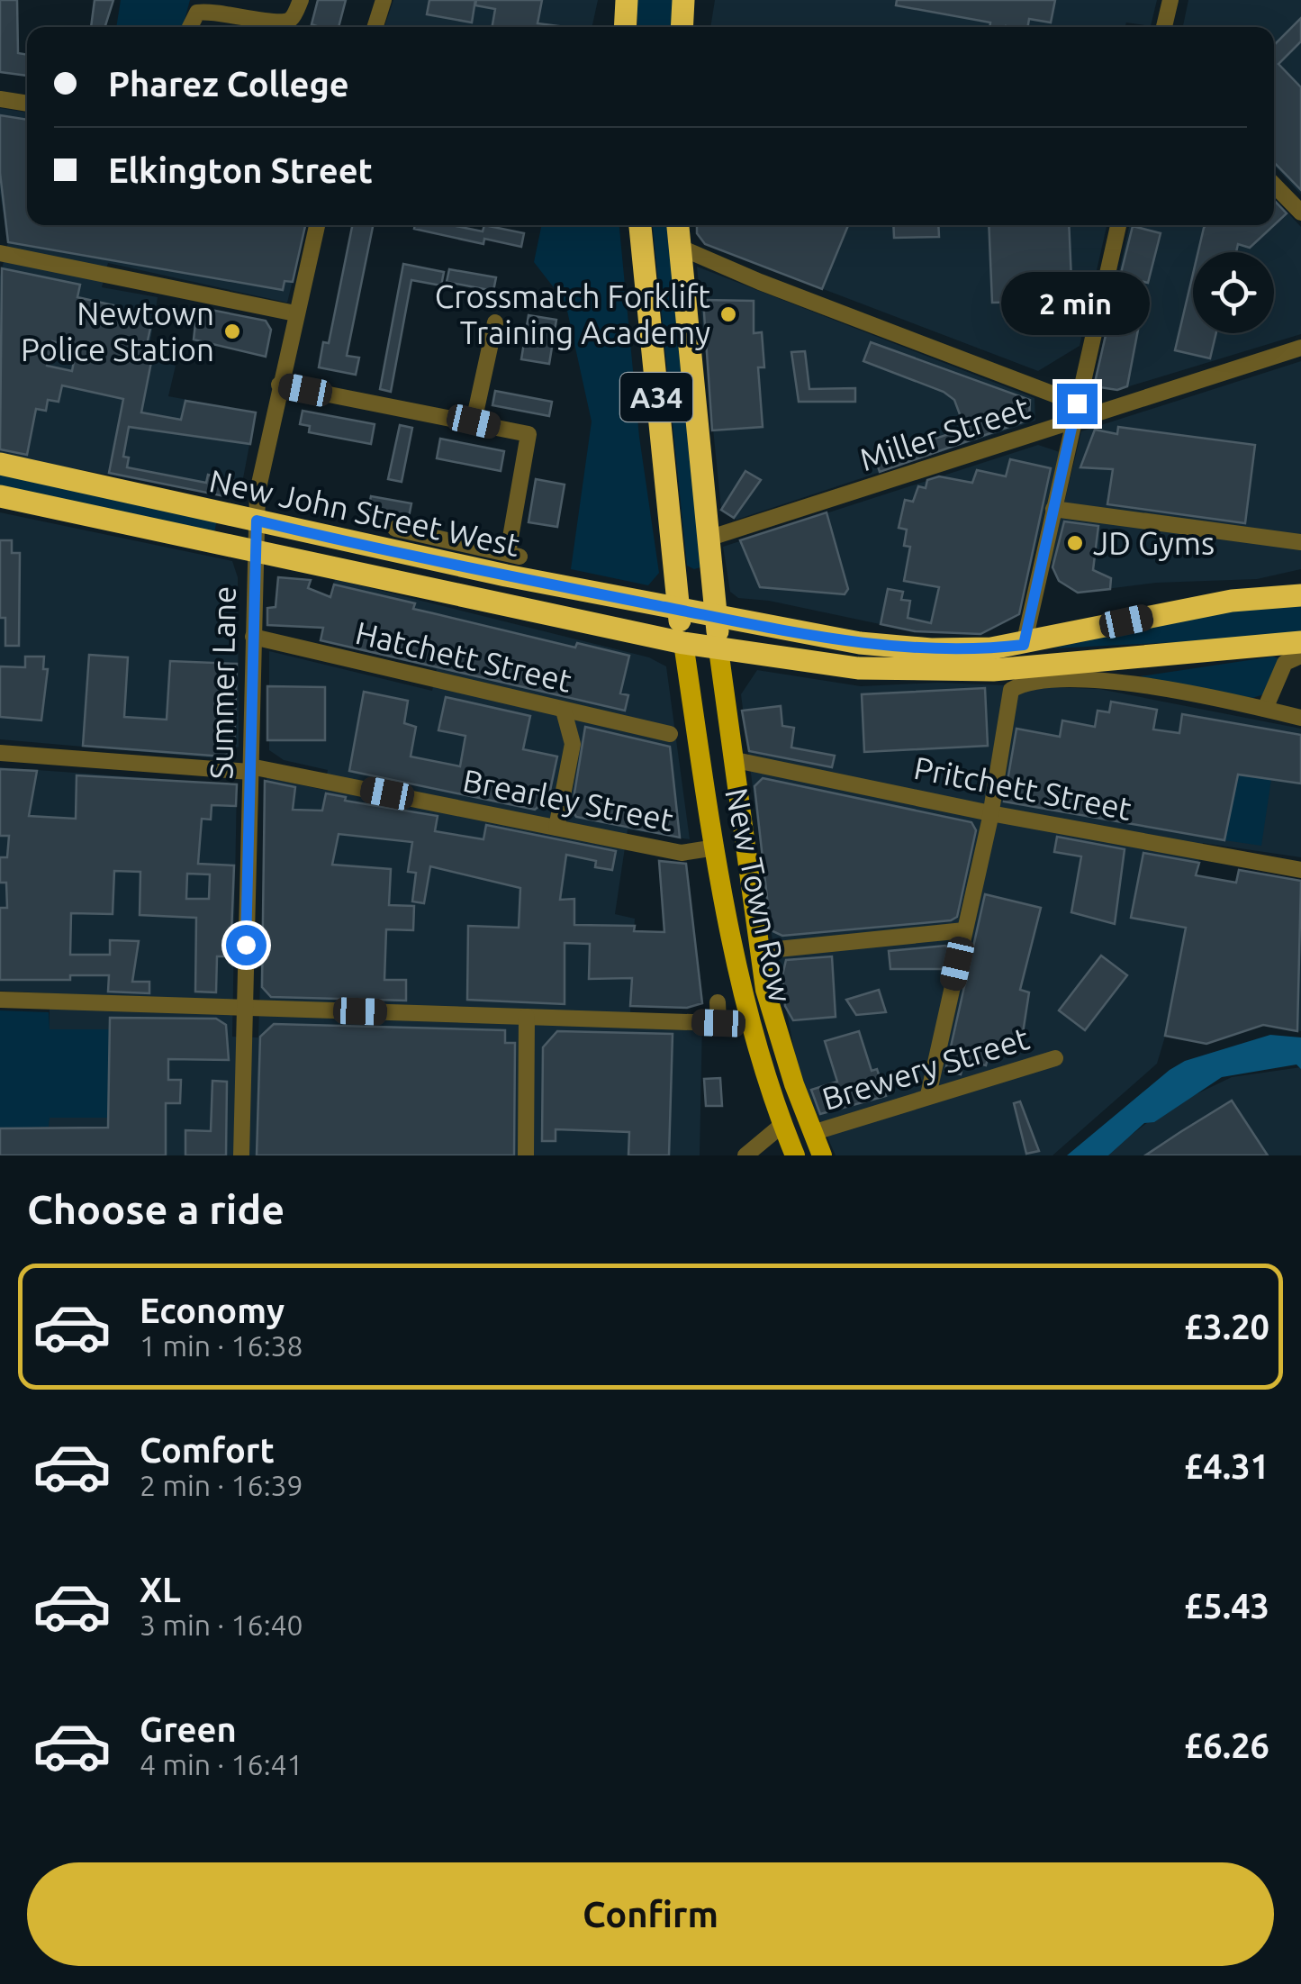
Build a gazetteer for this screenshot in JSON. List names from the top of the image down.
{
  "streets": {
    "highway": ["A34", "New John Street West"],
    "main road": ["New Town Row"],
    "street": [
      "Miller Street",
      "Hatchett Street",
      "Summer Lane",
      "Pritchett Street",
      "Brearley Street",
      "Brewery Street"
    ]
  },
  "crossings": [
    ["A34", "Miller Street"],
    ["A34", "New John Street West"],
    ["A34", "New Town Row"],
    ["New John Street West", "Summer Lane"],
    ["New John Street West", "New Town Row"],
    ["Hatchett Street", "Summer Lane"],
    ["Summer Lane", "Brearley Street"],
    ["Pritchett Street", "New Town Row"],
    ["Brearley Street", "New Town Row"],
    ["New Town Row", "Brewery Street"]
  ],
  "places": ["Crossmatch Forklift Training Academy", "Newtown Police Station", "JD Gyms"],
  "page": {
    "banner": ["Pharez College", "Elkington Street"],
    "bubble": "2 min",
    "heading": "Choose a ride",
    "list": [
      {
        "name": "Economy",
        "note": "1 min · 16:38",
        "value": "£3.20"
      },
      {
        "name": "Comfort",
        "note": "2 min · 16:39",
        "value": "£4.31"
      },
      {
        "name": "XL",
        "note": "3 min · 16:40",
        "value": "£5.43"
      },
      {
        "name": "Green",
        "note": "4 min · 16:41",
        "value": "£6.26"
      }
    ],
    "buttons": "Confirm"
  }
}
